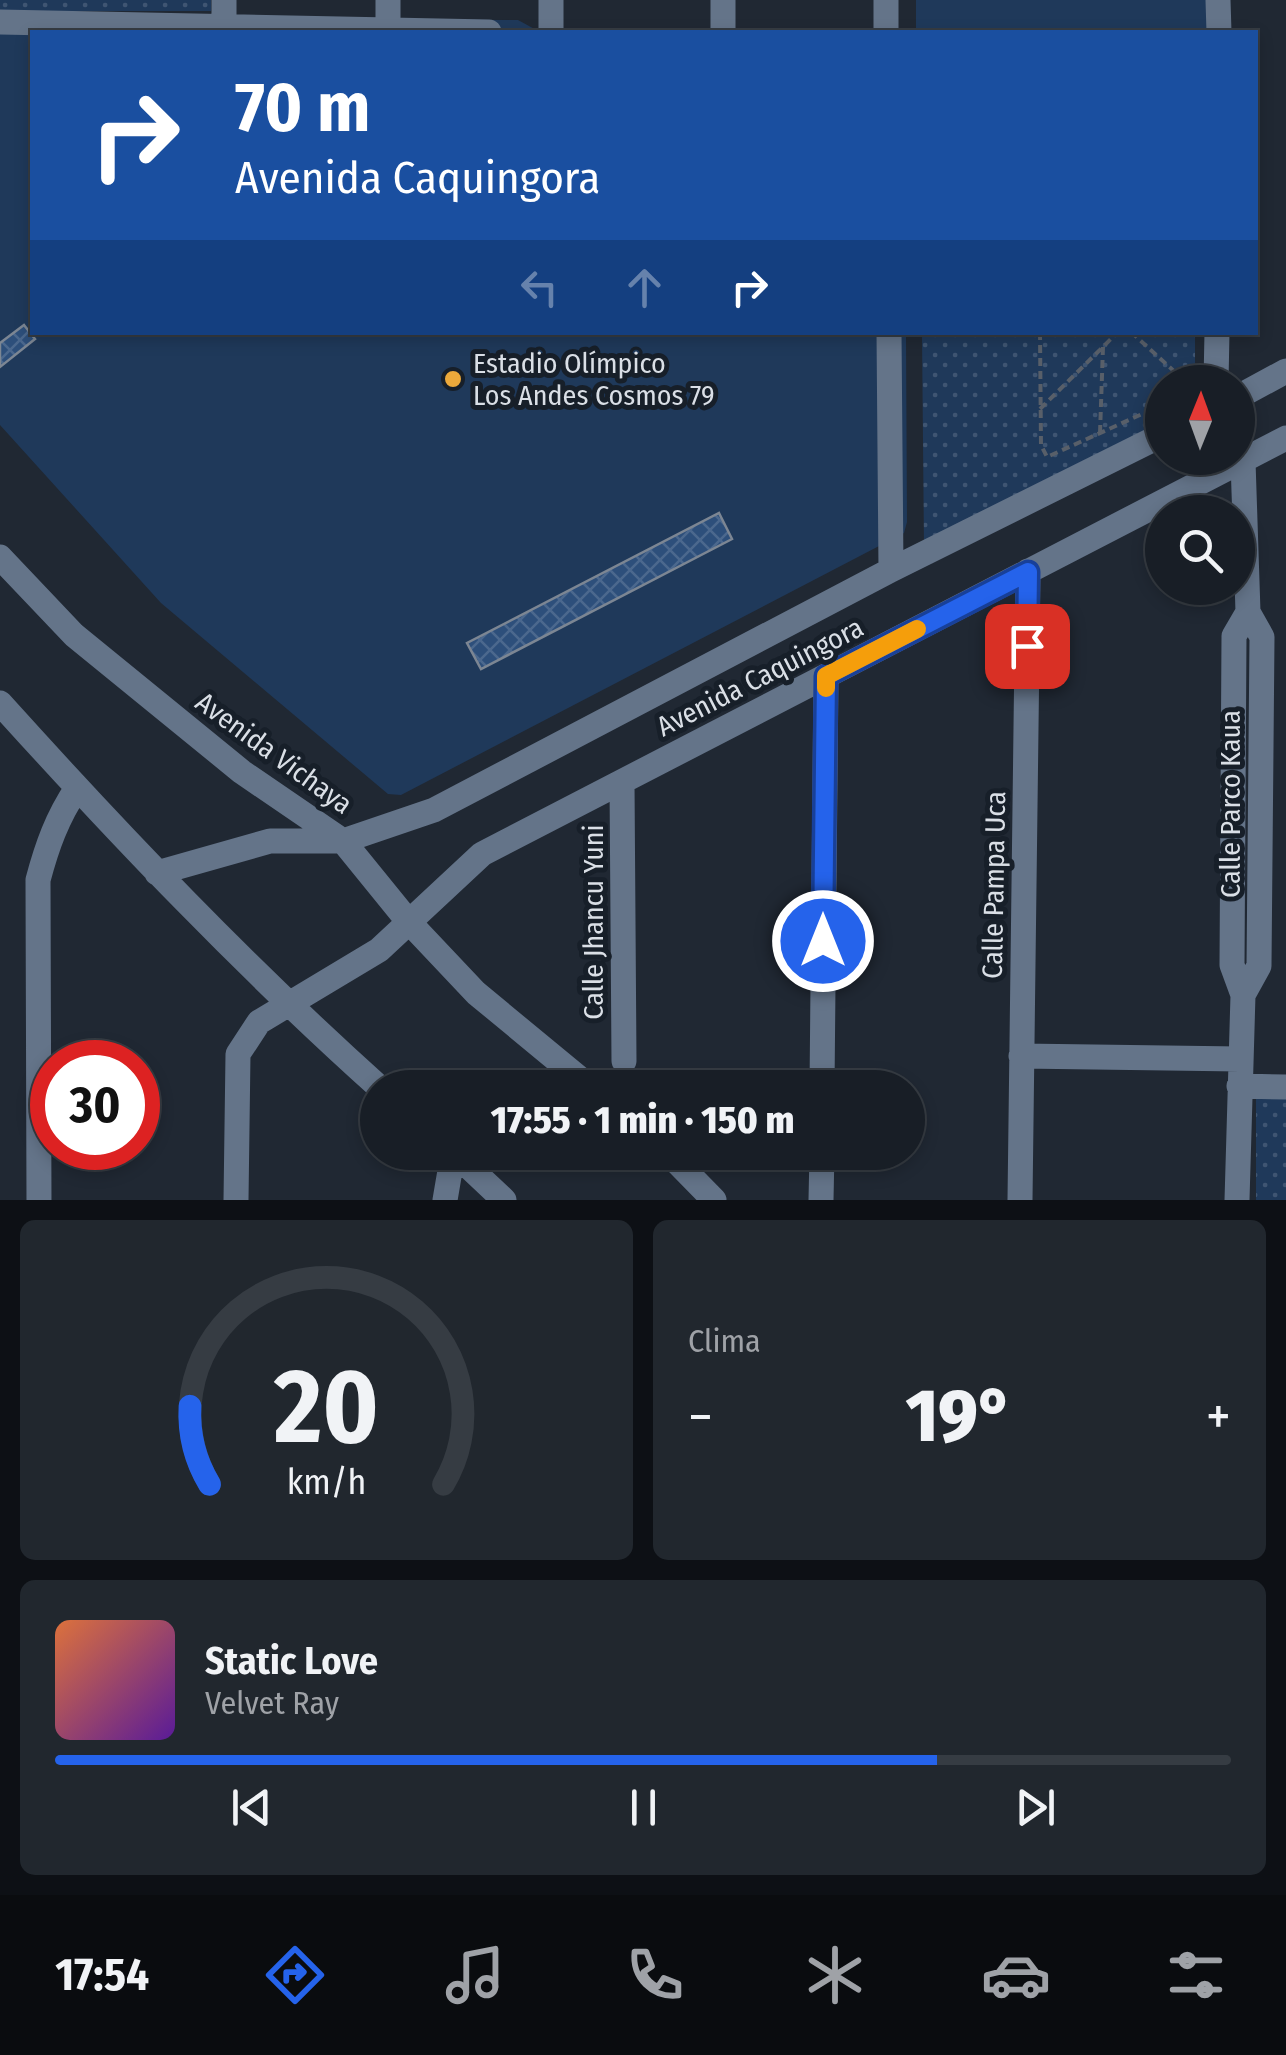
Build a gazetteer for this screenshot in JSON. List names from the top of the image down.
{
  "streets": {
    "street": [
      "Avenida Caquingora",
      "Avenida Vichaya",
      "Calle Parco Kaua",
      "Calle Pampa Uca",
      "Calle Jhancu Yuni"
    ]
  },
  "crossings": [
    ["Avenida Caquingora", "Avenida Vichaya"],
    ["Avenida Caquingora", "Calle Pampa Uca"],
    ["Avenida Caquingora", "Calle Jhancu Yuni"]
  ],
  "places": ["Estadio Olímpico Los Andes Cosmos 79"],
  "north": "top",
  "page": {
    "turn": ["70 m", "Avenida Caquingora"],
    "limit": "30",
    "trip": "17:55 · 1 min · 150 m",
    "tile": "Clima",
    "heat": ["−", "19°", "+"],
    "song": ["Static Love", "Velvet Ray"],
    "tabs": "17:54",
    "gauge": ["20", "km/h"]
  }
}
